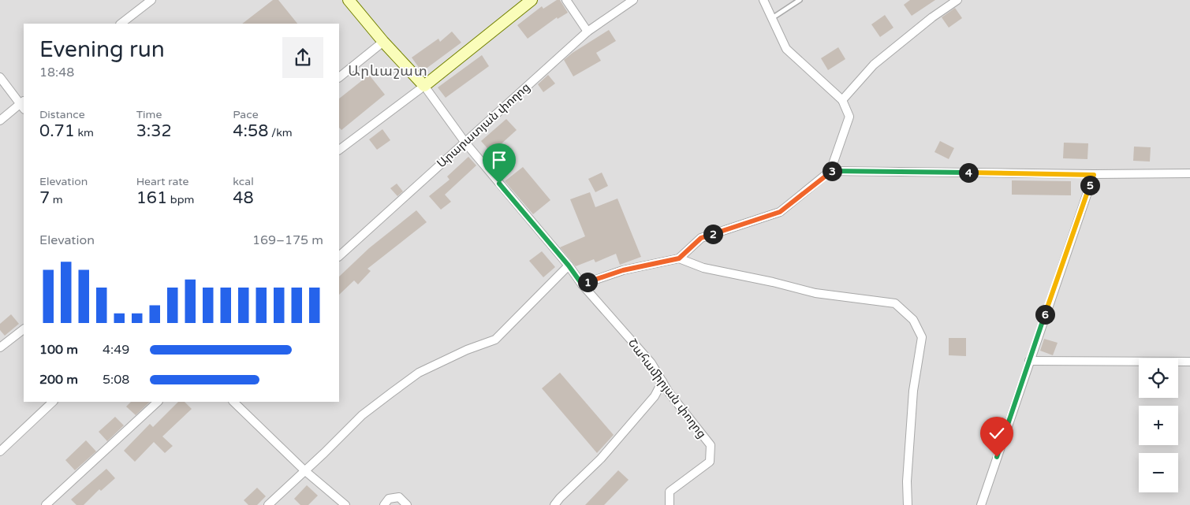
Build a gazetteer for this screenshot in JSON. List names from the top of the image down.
{
  "streets": {
    "street": ["Արարատյան փողոց", "Շահամիրյան փողոց"]
  },
  "crossings": [
    ["Արարատյան փողոց", "Շահամիրյան փողոց"]
  ],
  "districts": ["Արևաշատ"],
  "page": {
    "heading": ["Evening run", "18:48"],
    "stats": [
      ["Distance", "0.71 km"],
      ["Time", "3:32"],
      ["Pace", "4:58 /km"],
      ["Elevation", "7 m"],
      ["Heart rate", "161 bpm"],
      ["kcal", "48"]
    ],
    "pins": [
      "3",
      "4",
      "5",
      "2",
      "1",
      "6"
    ],
    "chart": ["Elevation", "169–175 m"],
    "list": [
      {
        "name": "100 m",
        "note": "4:49"
      },
      {
        "name": "200 m",
        "note": "5:08"
      }
    ],
    "map_buttons": ["+", "−"]
  }
}
